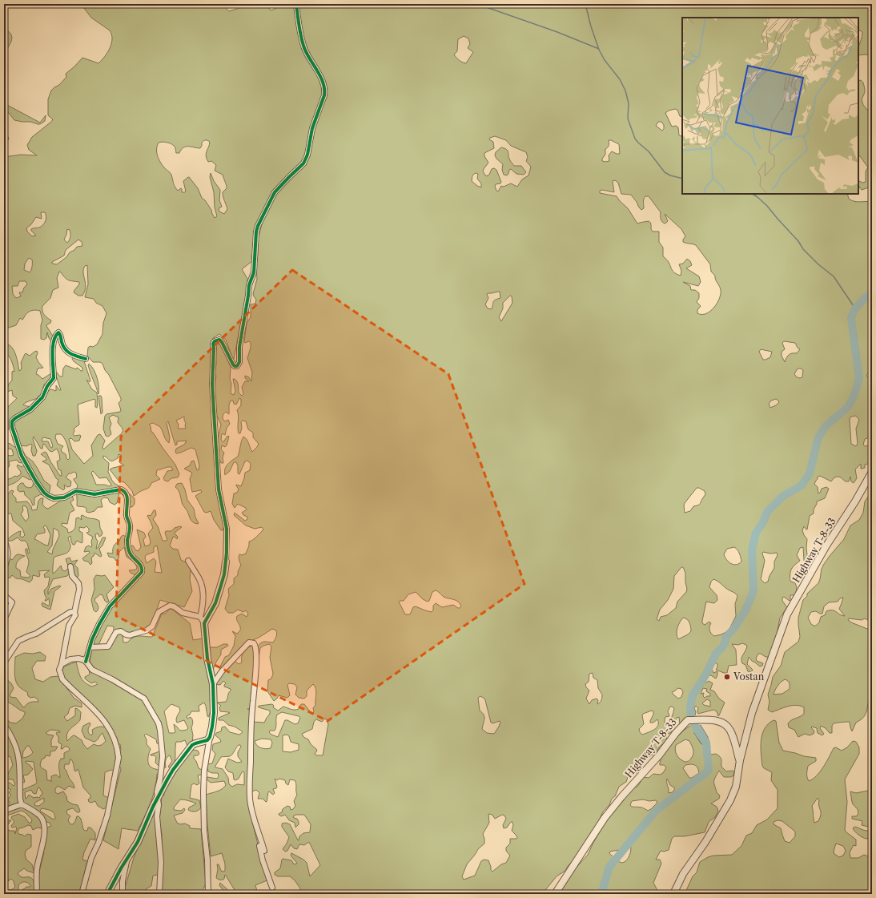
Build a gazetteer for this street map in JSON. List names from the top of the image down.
{
  "streets": {
    "street": ["Highway T-8-33"]
  },
  "places": ["Vostan"]
}
